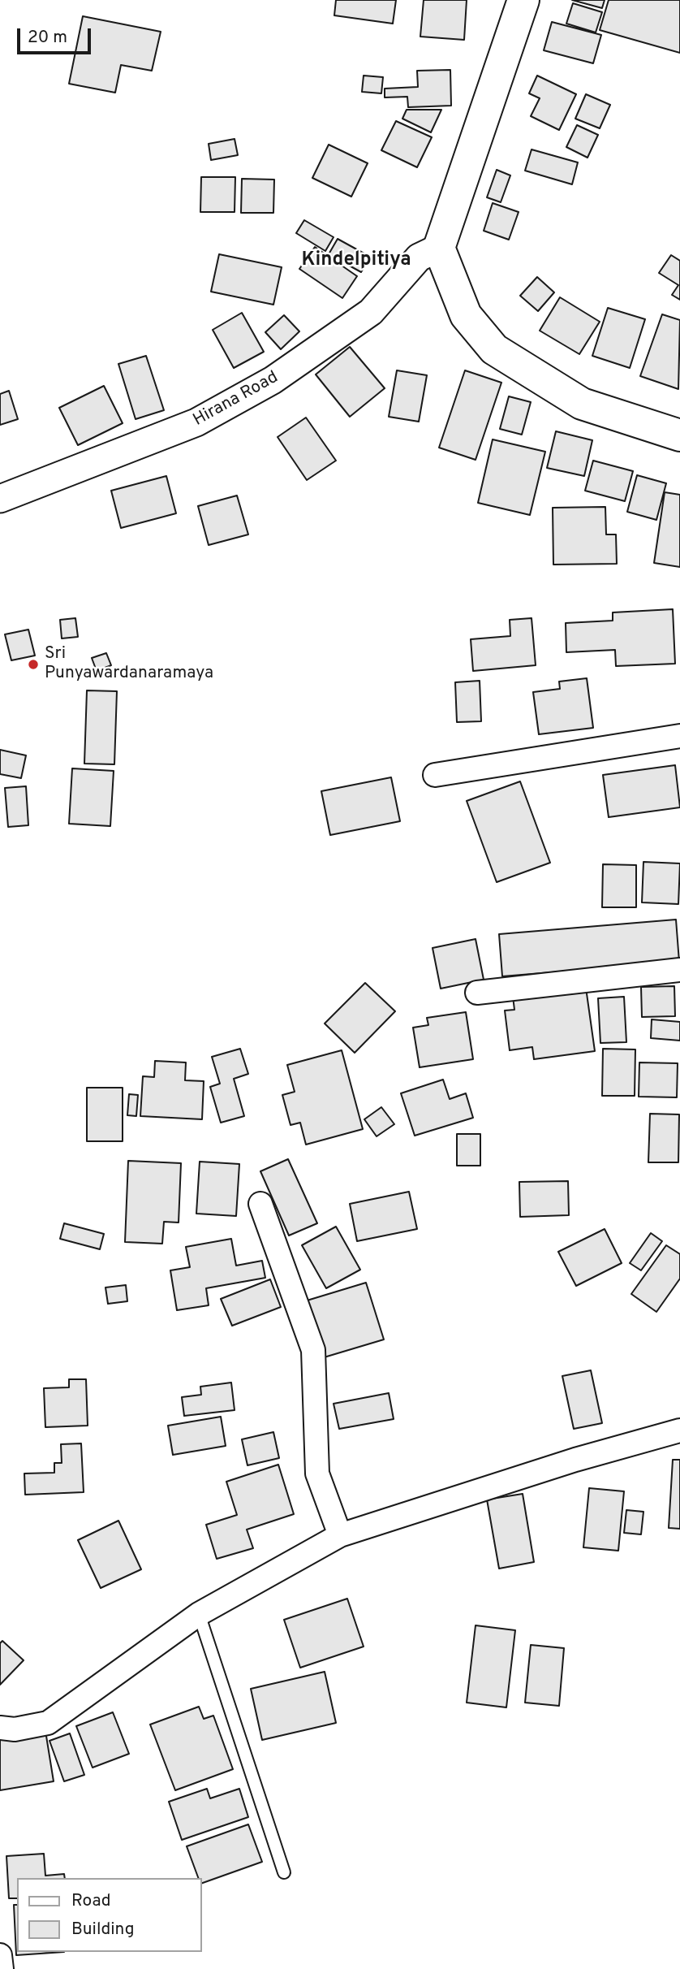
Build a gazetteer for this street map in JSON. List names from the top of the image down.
{
  "streets": {
    "street": ["Hirana Road"]
  },
  "districts": ["Kindelpitiya"],
  "places": ["Sri Punyawardanaramaya"],
  "legend": ["Road", "Building"],
  "scale_bar": "20 m"
}
